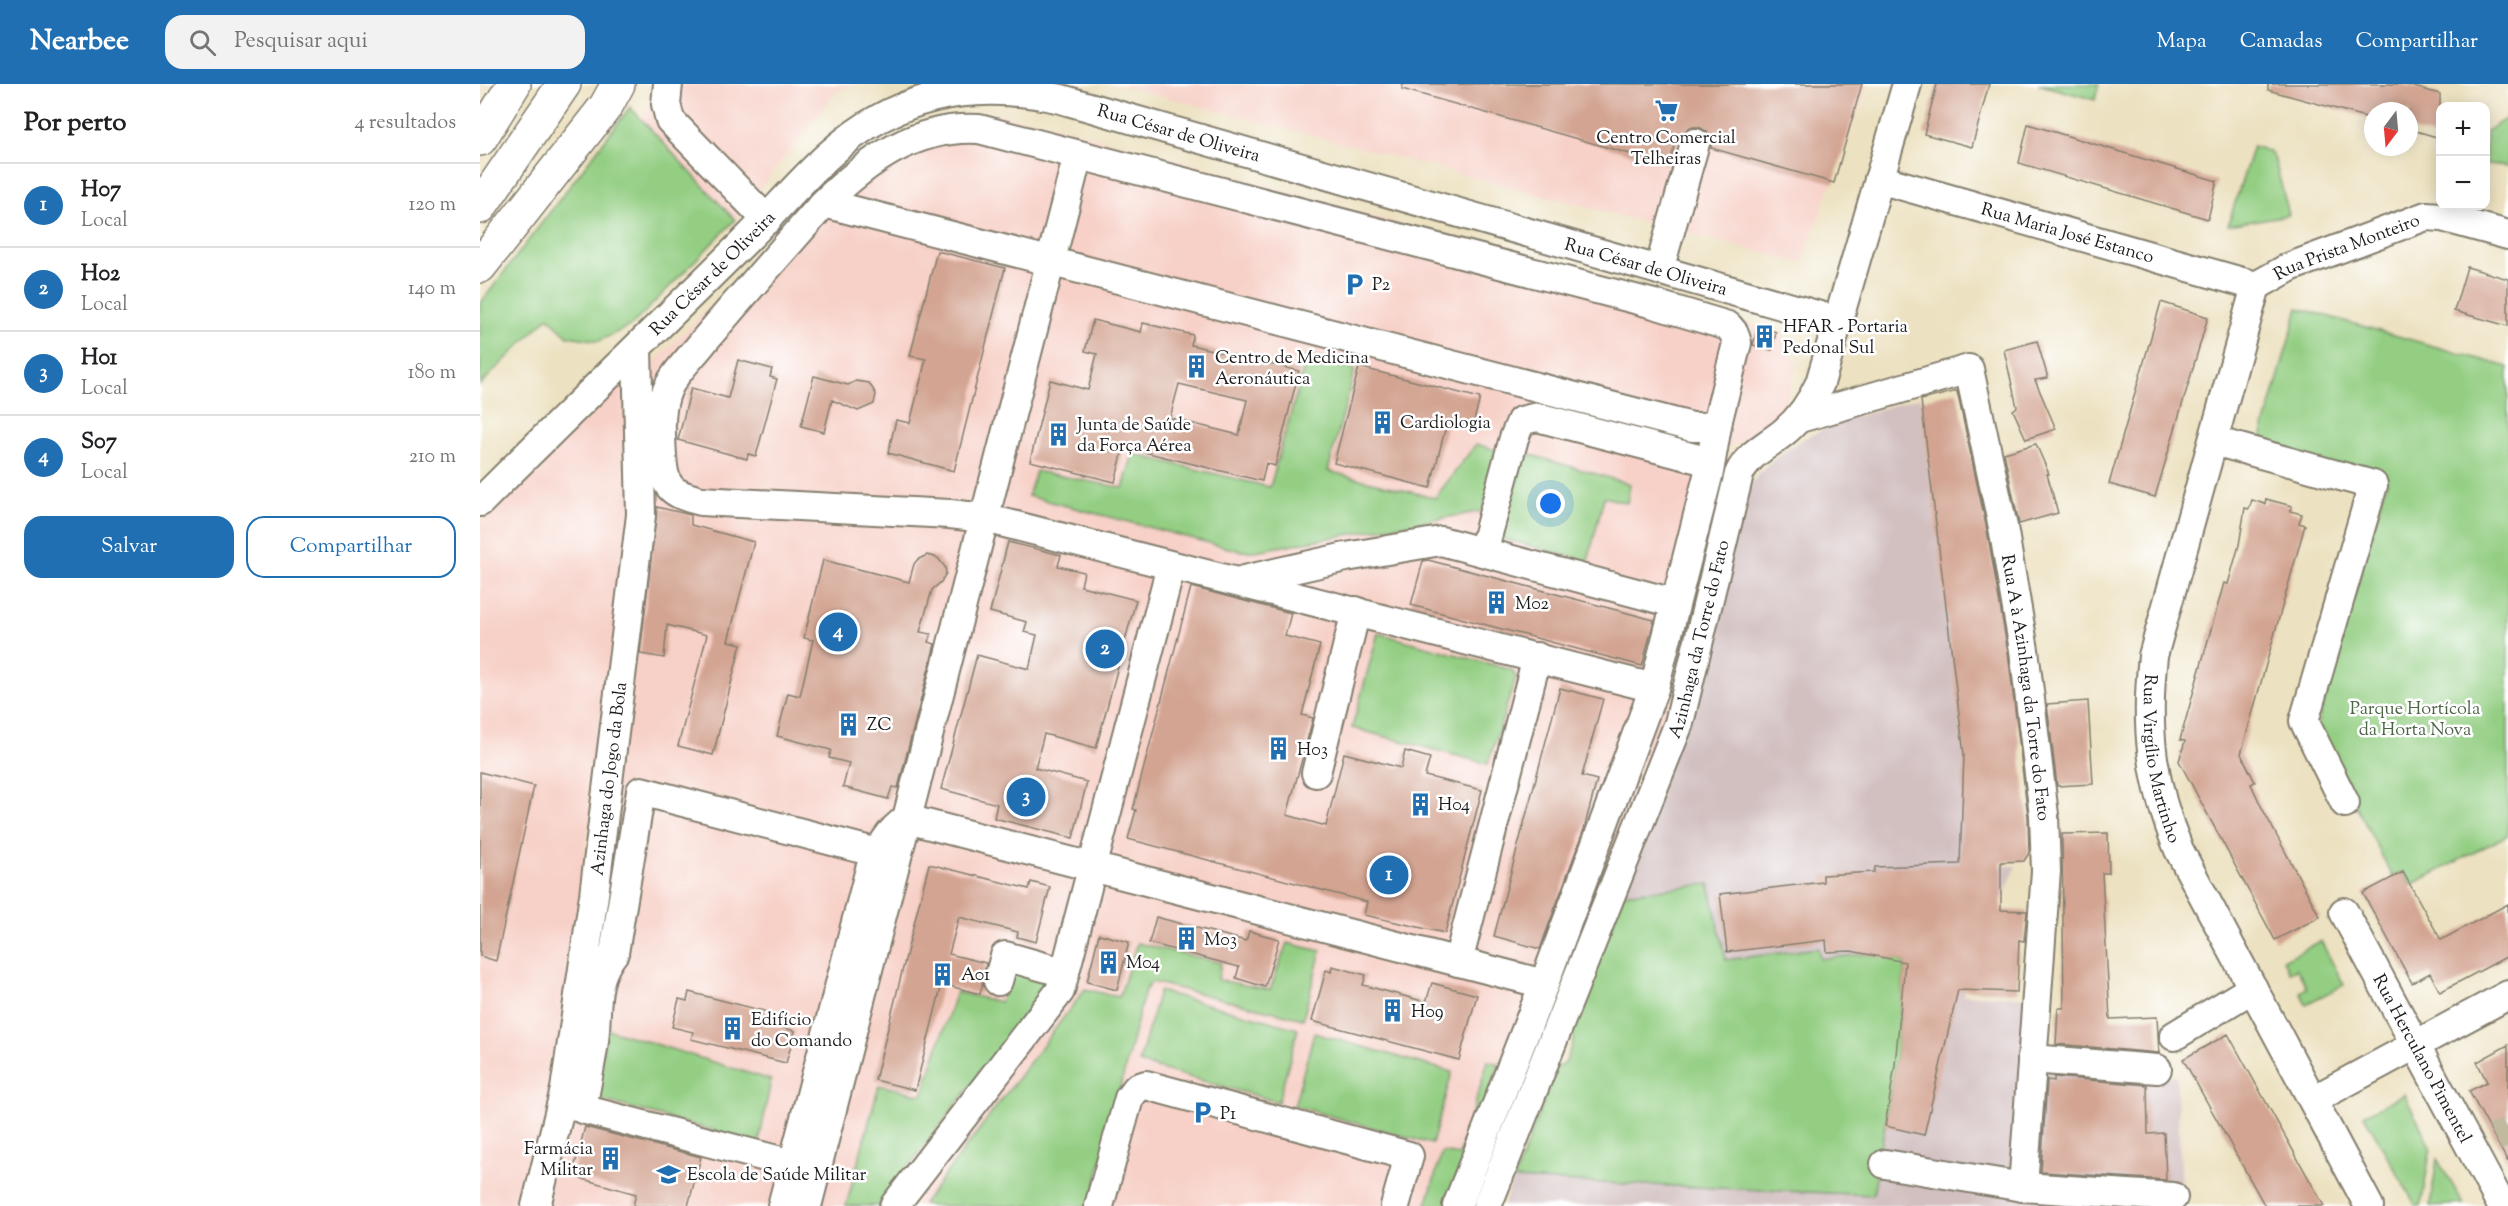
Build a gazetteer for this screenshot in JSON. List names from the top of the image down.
{
  "streets": {
    "street": [
      "Rua César de Oliveira",
      "Rua Maria José Estanco",
      "Rua Prista Monteiro",
      "Azinhaga da Torre do Fato",
      "Rua A à Azinhaga da Torre do Fato",
      "Rua Virgílio Martinho",
      "Azinhaga do Jogo da Bola",
      "Rua Herculano Pimentel"
    ]
  },
  "crossings": [
    ["Rua César de Oliveira", "Azinhaga da Torre do Fato"],
    ["Rua César de Oliveira", "Azinhaga do Jogo da Bola"],
    ["Rua Maria José Estanco", "Rua Prista Monteiro"],
    ["Rua Maria José Estanco", "Azinhaga da Torre do Fato"],
    ["Rua Maria José Estanco", "Rua Virgílio Martinho"],
    ["Rua Prista Monteiro", "Rua Virgílio Martinho"],
    ["Azinhaga da Torre do Fato", "Rua A à Azinhaga da Torre do Fato"]
  ],
  "parks": ["Parque Hortícola da Horta Nova"],
  "places": {
    "supermarket": ["Centro Comercial Telheiras"],
    "parking": ["P2", "P1"],
    "building": [
      "HFAR - Portaria Pedonal Sul",
      "Centro de Medicina Aeronáutica",
      "Cardiologia",
      "Junta de Saúde da Força Aérea",
      "M02",
      "ZC",
      "H03",
      "H04",
      "M03",
      "M04",
      "A01",
      "H09",
      "Edifício do Comando",
      "Farmácia Militar"
    ],
    "school or university": ["Escola de Saúde Militar"]
  },
  "north": "bottom",
  "page": {
    "header": "Nearbee",
    "search": "Pesquisar aqui",
    "nav": ["Mapa", "Camadas", "Compartilhar"],
    "heading": ["Por perto", "4 resultados"],
    "map_buttons": ["+", "−"],
    "list": [
      {
        "mark": "1",
        "name": "H07",
        "note": "Local",
        "value": "120 m"
      },
      {
        "mark": "2",
        "name": "H02",
        "note": "Local",
        "value": "140 m"
      },
      {
        "mark": "3",
        "name": "H01",
        "note": "Local",
        "value": "180 m"
      },
      {
        "mark": "4",
        "name": "S07",
        "note": "Local",
        "value": "210 m"
      }
    ],
    "buttons": ["Salvar", "Compartilhar"],
    "pins": [
      "4",
      "2",
      "3",
      "1"
    ]
  }
}
